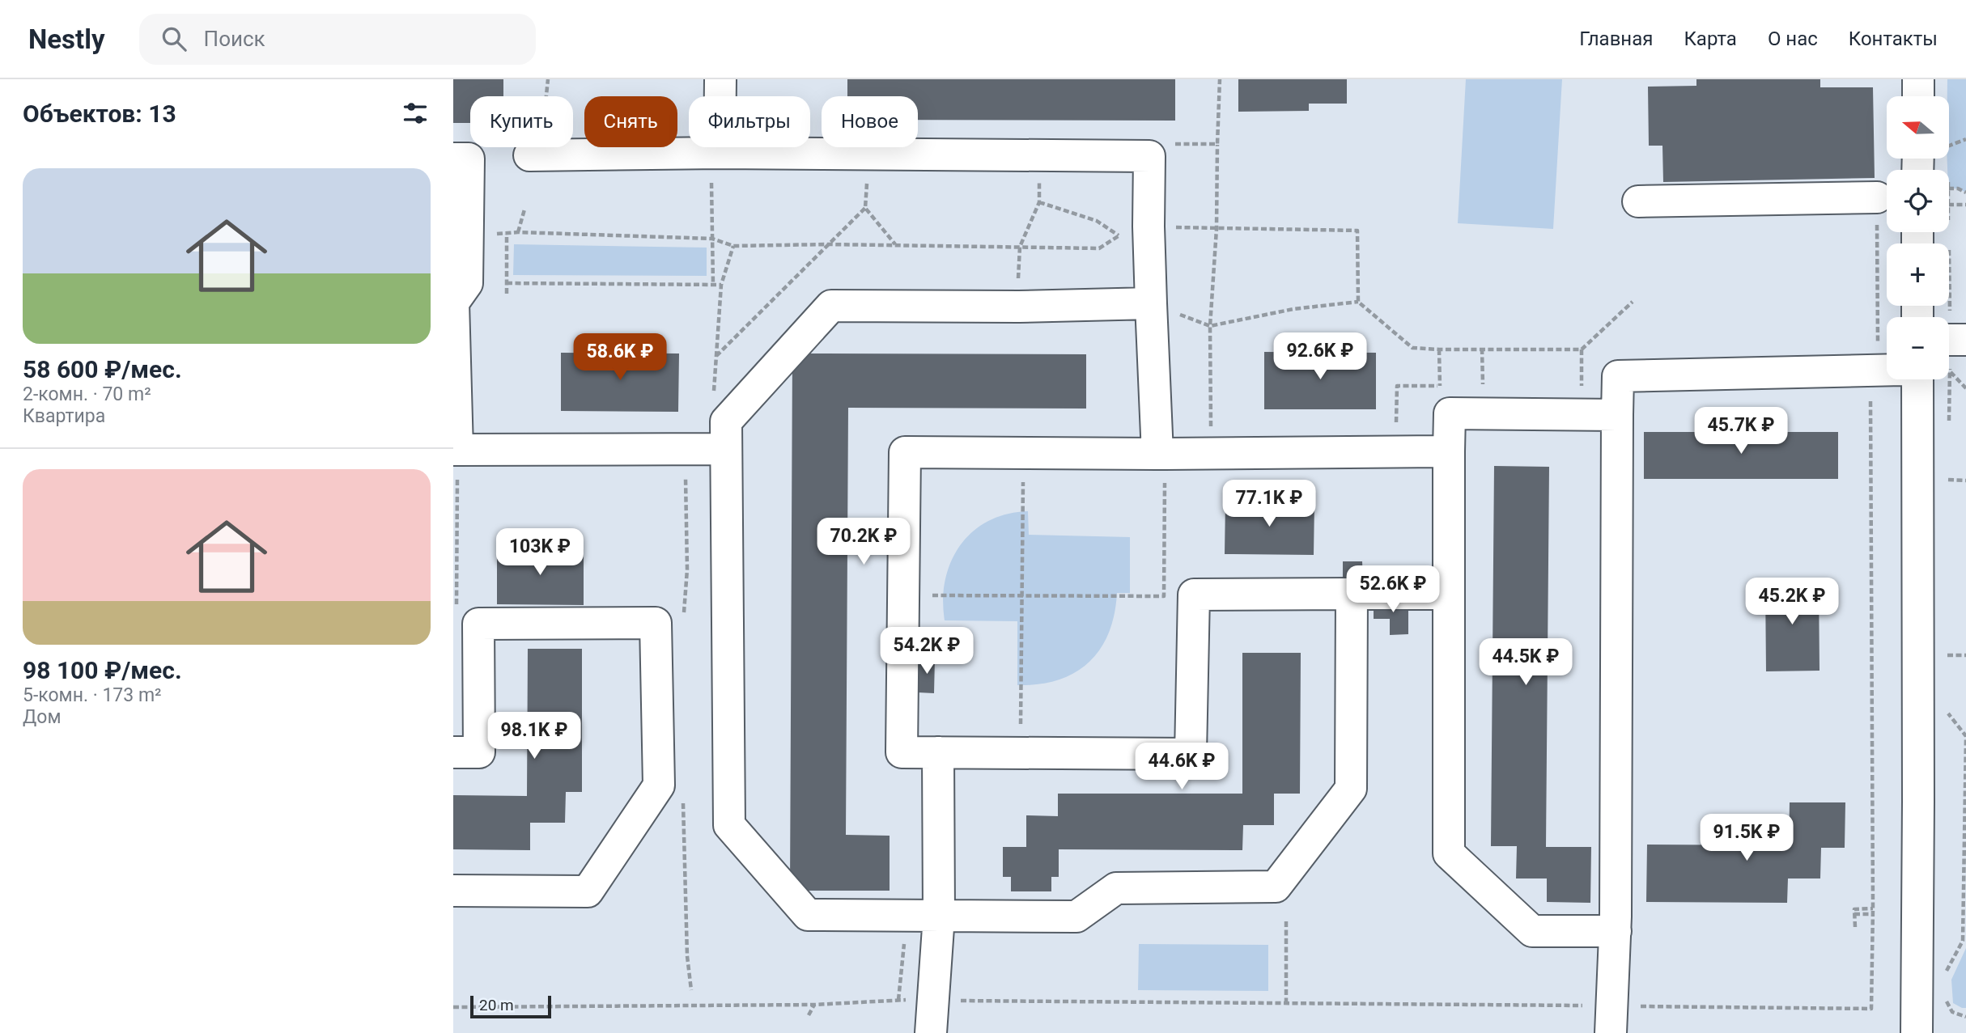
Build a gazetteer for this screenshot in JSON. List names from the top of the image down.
{
  "scale_bar": "20 m",
  "north": "left",
  "page": {
    "header": "Nestly",
    "search": "Поиск",
    "nav": [
      "Главная",
      "Карта",
      "О нас",
      "Контакты"
    ],
    "heading": "Объектов: 13",
    "map_buttons": ["+", "−"],
    "chip": [
      "Купить",
      "Снять",
      "Фильтры",
      "Новое"
    ],
    "list": [
      {
        "name": "58 600 ₽/мес.",
        "note": "2-комн. · 70 m² · Квартира"
      },
      {
        "name": "98 100 ₽/мес.",
        "note": "5-комн. · 173 m² · Дом"
      }
    ],
    "price": [
      "92.6K ₽",
      "58.6K ₽",
      "45.7K ₽",
      "77.1K ₽",
      "70.2K ₽",
      "103K ₽",
      "52.6K ₽",
      "45.2K ₽",
      "54.2K ₽",
      "44.5K ₽",
      "98.1K ₽",
      "44.6K ₽",
      "91.5K ₽"
    ],
    "scale": "20 m"
  }
}
